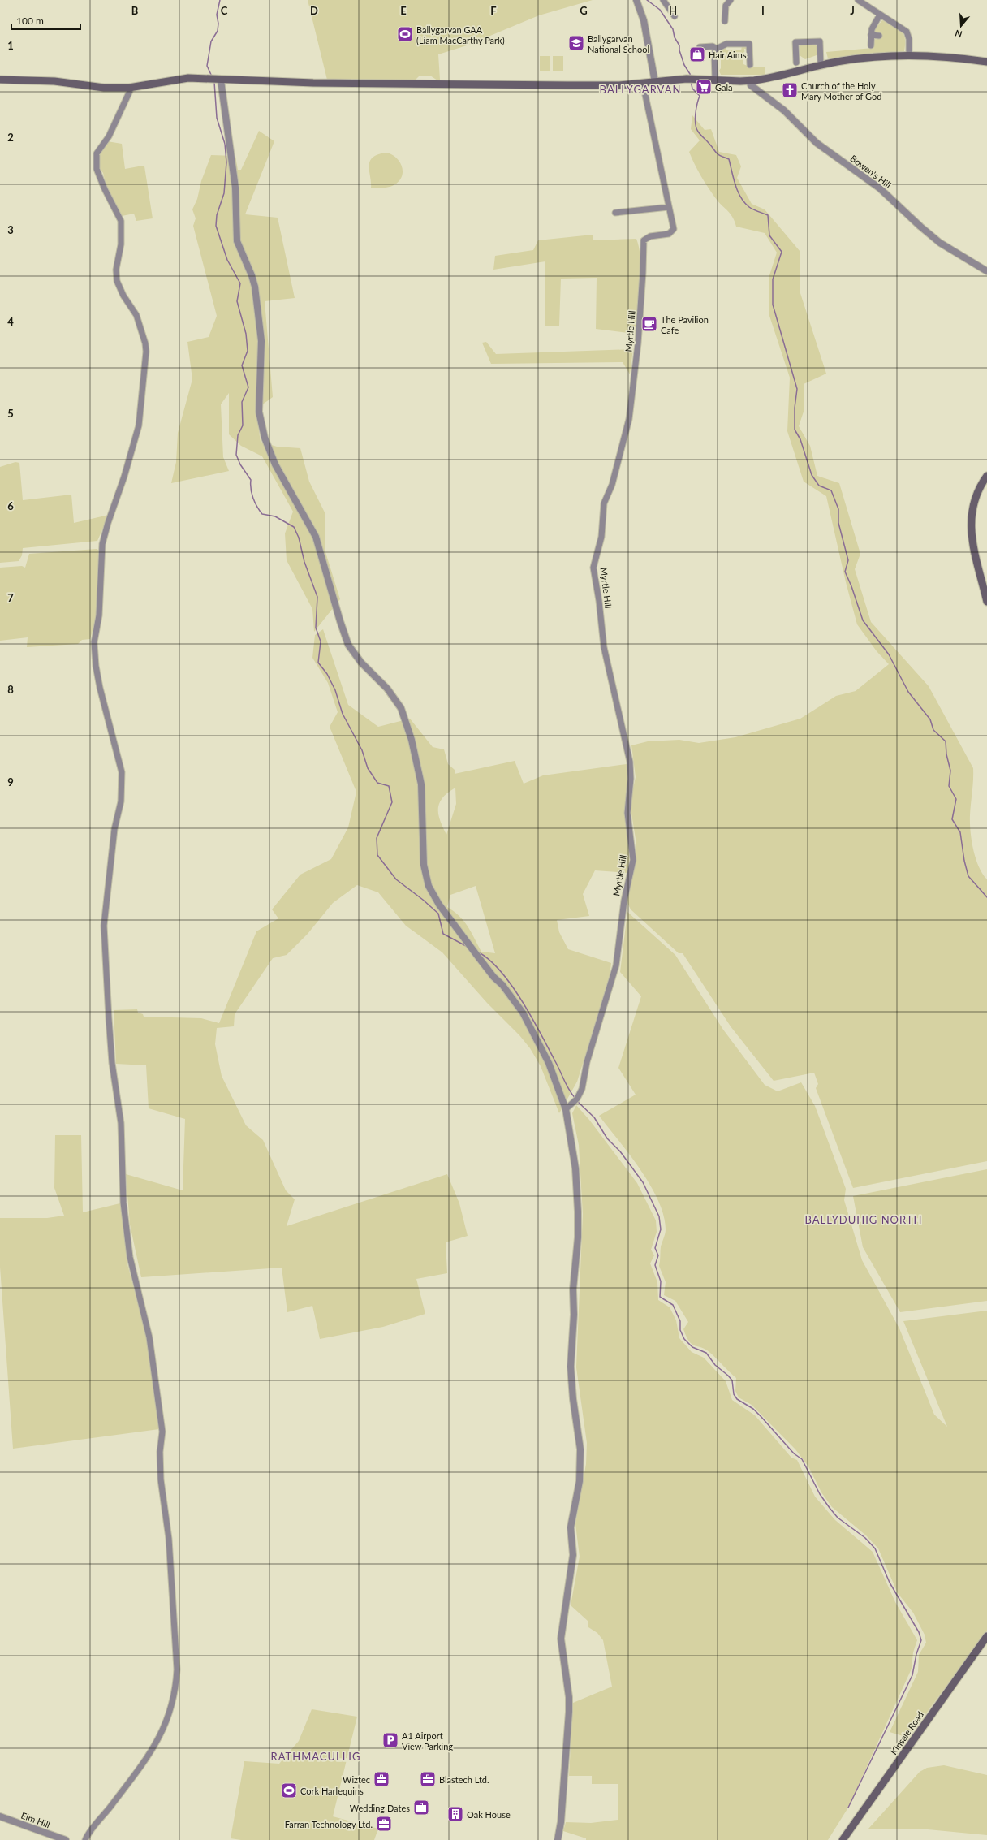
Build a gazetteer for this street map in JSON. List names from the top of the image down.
{
  "streets": {
    "main road": ["Kinsale Road"],
    "street": ["Bowen's Hill", "Myrtle Hill", "Elm Hill"]
  },
  "districts": ["BALLYGARVAN", "BALLYDUHIG NORTH", "RATHMACULLIG"],
  "places": {
    "sports": ["Ballygarvan GAA (Liam MacCarthy Park)", "Cork Harlequins"],
    "school or university": ["Ballygarvan National School"],
    "shop": ["Hair Aims"],
    "supermarket": ["Gala"],
    "church": ["Church of the Holy Mary Mother of God"],
    "cafe": ["The Pavilion Cafe"],
    "parking": ["A1 Airport View Parking"],
    "office": [
      "Wiztec",
      "Blastech Ltd.",
      "Wedding Dates",
      "Farran Technology Ltd."
    ],
    "building": ["Oak House"]
  },
  "scale_bar": "100 m",
  "north": "bottom",
  "grid": {
    "columns": [
      "B",
      "C",
      "D",
      "E",
      "F",
      "G",
      "H",
      "I",
      "J"
    ],
    "rows": [
      "1",
      "2",
      "3",
      "4",
      "5",
      "6",
      "7",
      "8",
      "9"
    ]
  }
}
